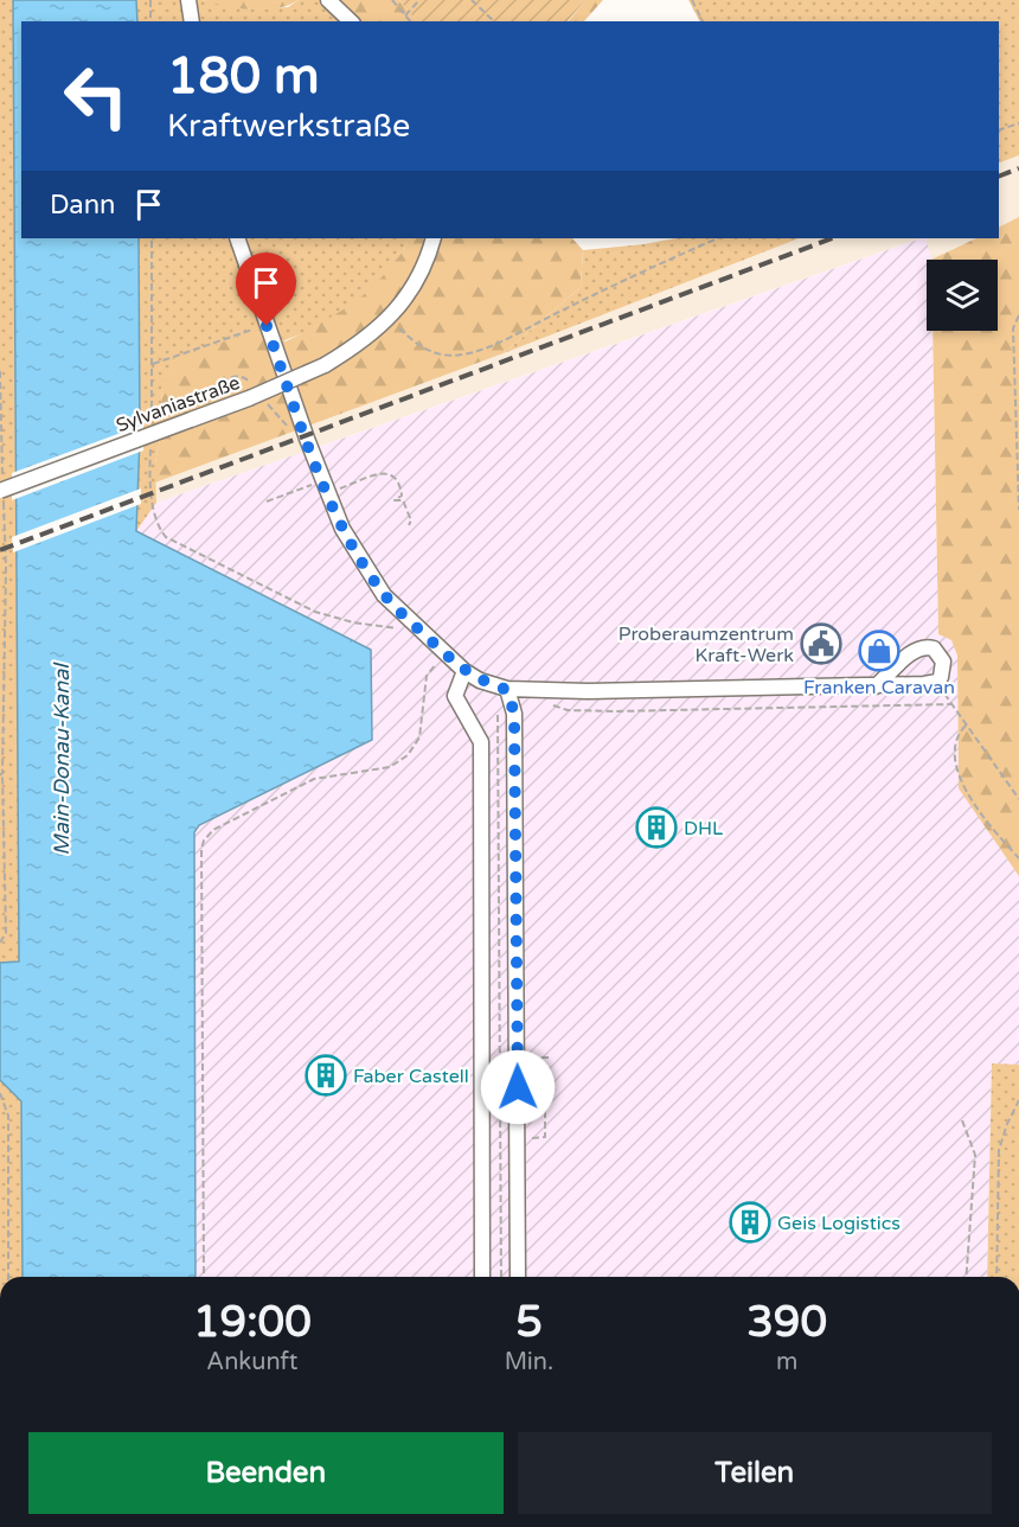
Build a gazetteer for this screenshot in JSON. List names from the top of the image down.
{
  "streets": {
    "street": ["Sylvaniastraße"]
  },
  "water": ["Main-Donau-Kanal"],
  "places": {
    "public building": ["Proberaumzentrum Kraft-Werk"],
    "shop": ["Franken Caravan"],
    "building": ["DHL", "Faber Castell", "Geis Logistics"]
  },
  "page": {
    "turn": ["180 m", "Kraftwerkstraße"],
    "then": "Dann",
    "eta": [
      "19:00",
      "Ankunft",
      "5",
      "Min.",
      "390",
      "m"
    ],
    "buttons": ["Beenden", "Teilen"]
  }
}
